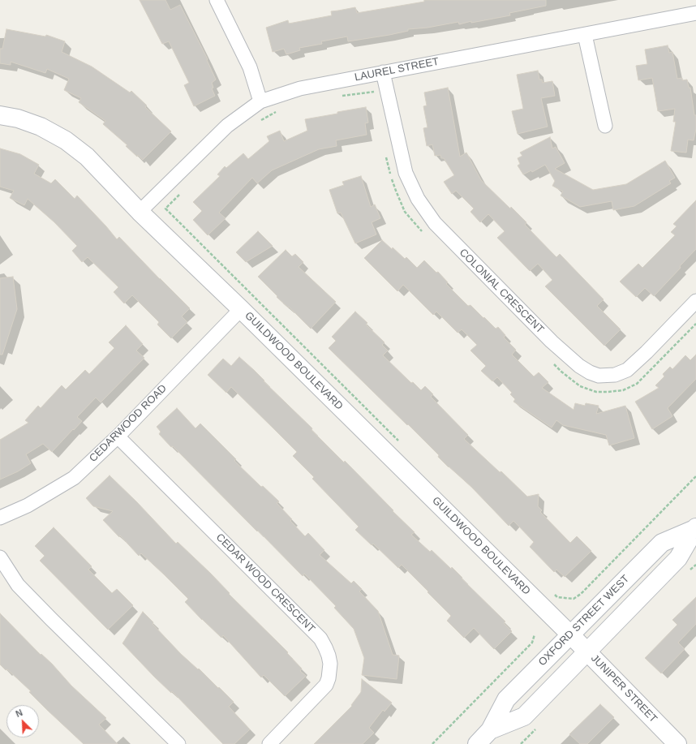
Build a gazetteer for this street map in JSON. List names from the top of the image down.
{
  "streets": {
    "street": [
      "LAUREL STREET",
      "COLONIAL CRESCENT",
      "GUILDWOOD BOULEVARD",
      "CEDARWOOD ROAD",
      "CEDAR WOOD CRESCENT",
      "OXFORD STREET WEST",
      "JUNIPER STREET"
    ]
  },
  "crossings": [
    ["LAUREL STREET", "COLONIAL CRESCENT"],
    ["LAUREL STREET", "GUILDWOOD BOULEVARD"],
    ["GUILDWOOD BOULEVARD", "CEDARWOOD ROAD"],
    ["GUILDWOOD BOULEVARD", "OXFORD STREET WEST"],
    ["GUILDWOOD BOULEVARD", "JUNIPER STREET"],
    ["CEDARWOOD ROAD", "CEDAR WOOD CRESCENT"],
    ["OXFORD STREET WEST", "JUNIPER STREET"]
  ],
  "north": "top left"
}
